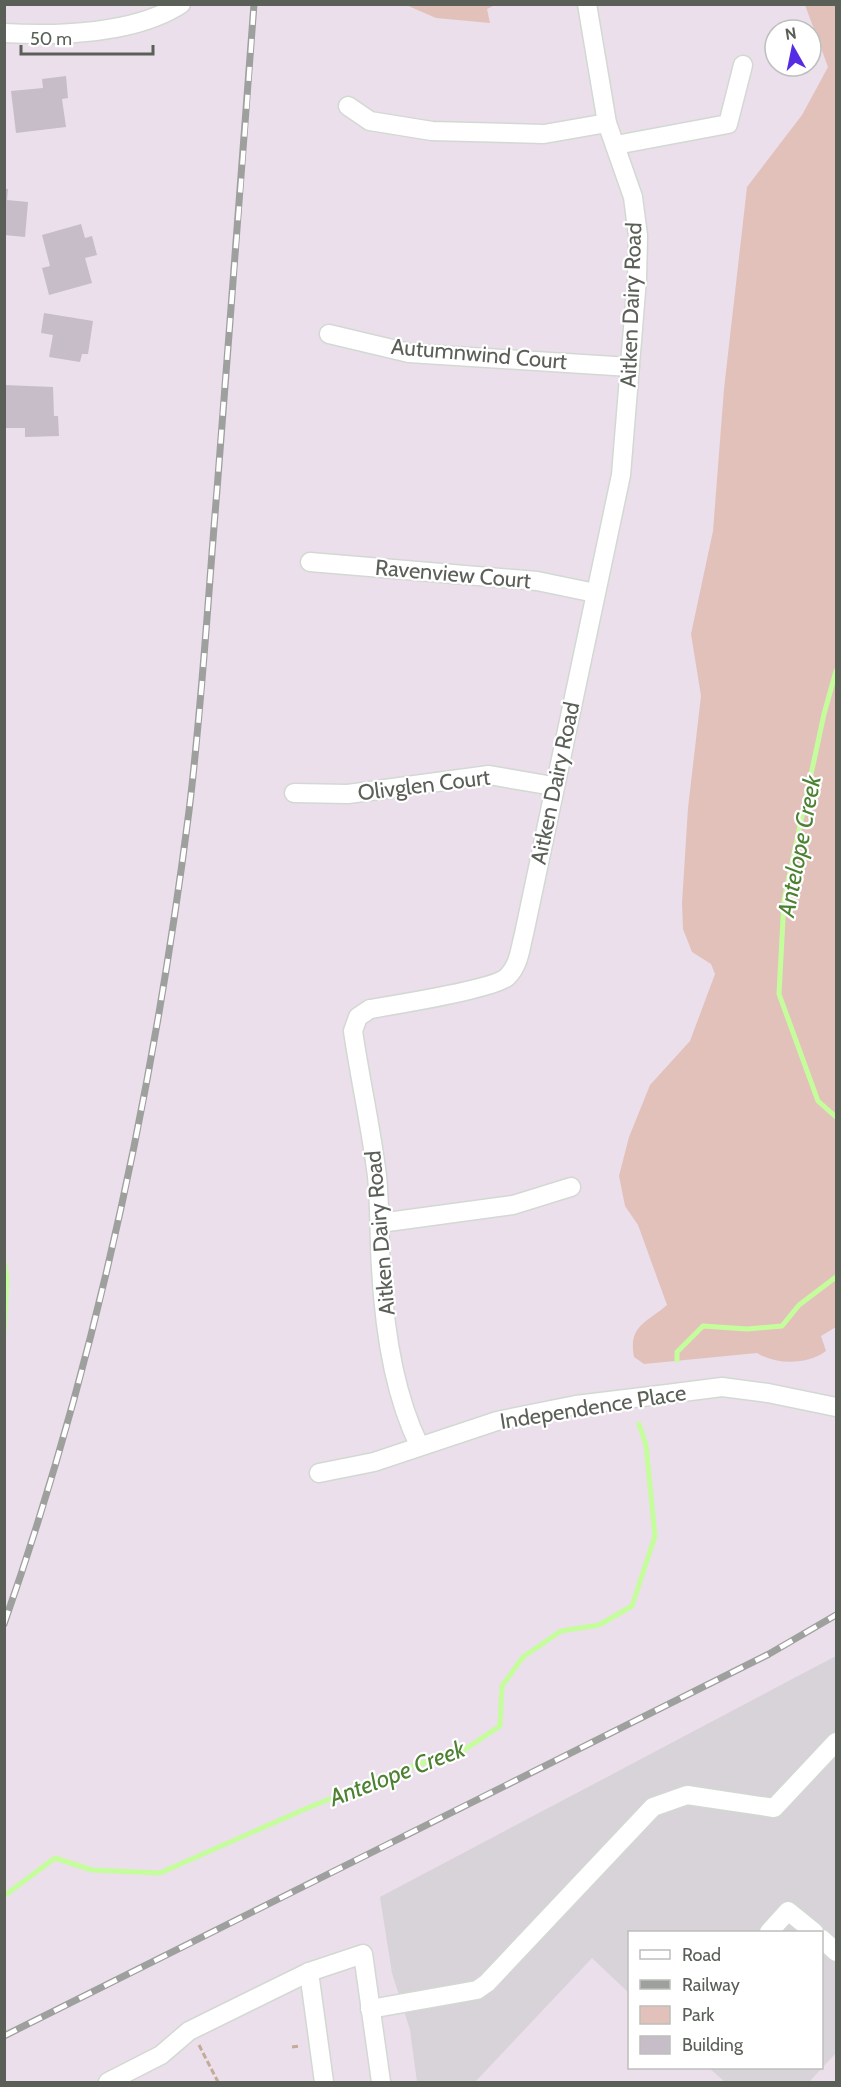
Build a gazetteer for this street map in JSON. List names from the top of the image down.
{
  "streets": {
    "street": [
      "Aitken Dairy Road",
      "Autumnwind Court",
      "Ravenview Court",
      "Olivglen Court",
      "Independence Place"
    ]
  },
  "crossings": [
    ["Aitken Dairy Road", "Autumnwind Court"],
    ["Aitken Dairy Road", "Ravenview Court"],
    ["Aitken Dairy Road", "Olivglen Court"],
    ["Aitken Dairy Road", "Independence Place"]
  ],
  "water": ["Antelope Creek"],
  "legend": [
    "Road",
    "Railway",
    "Park",
    "Building"
  ],
  "scale_bar": "50 m",
  "north": "top"
}
